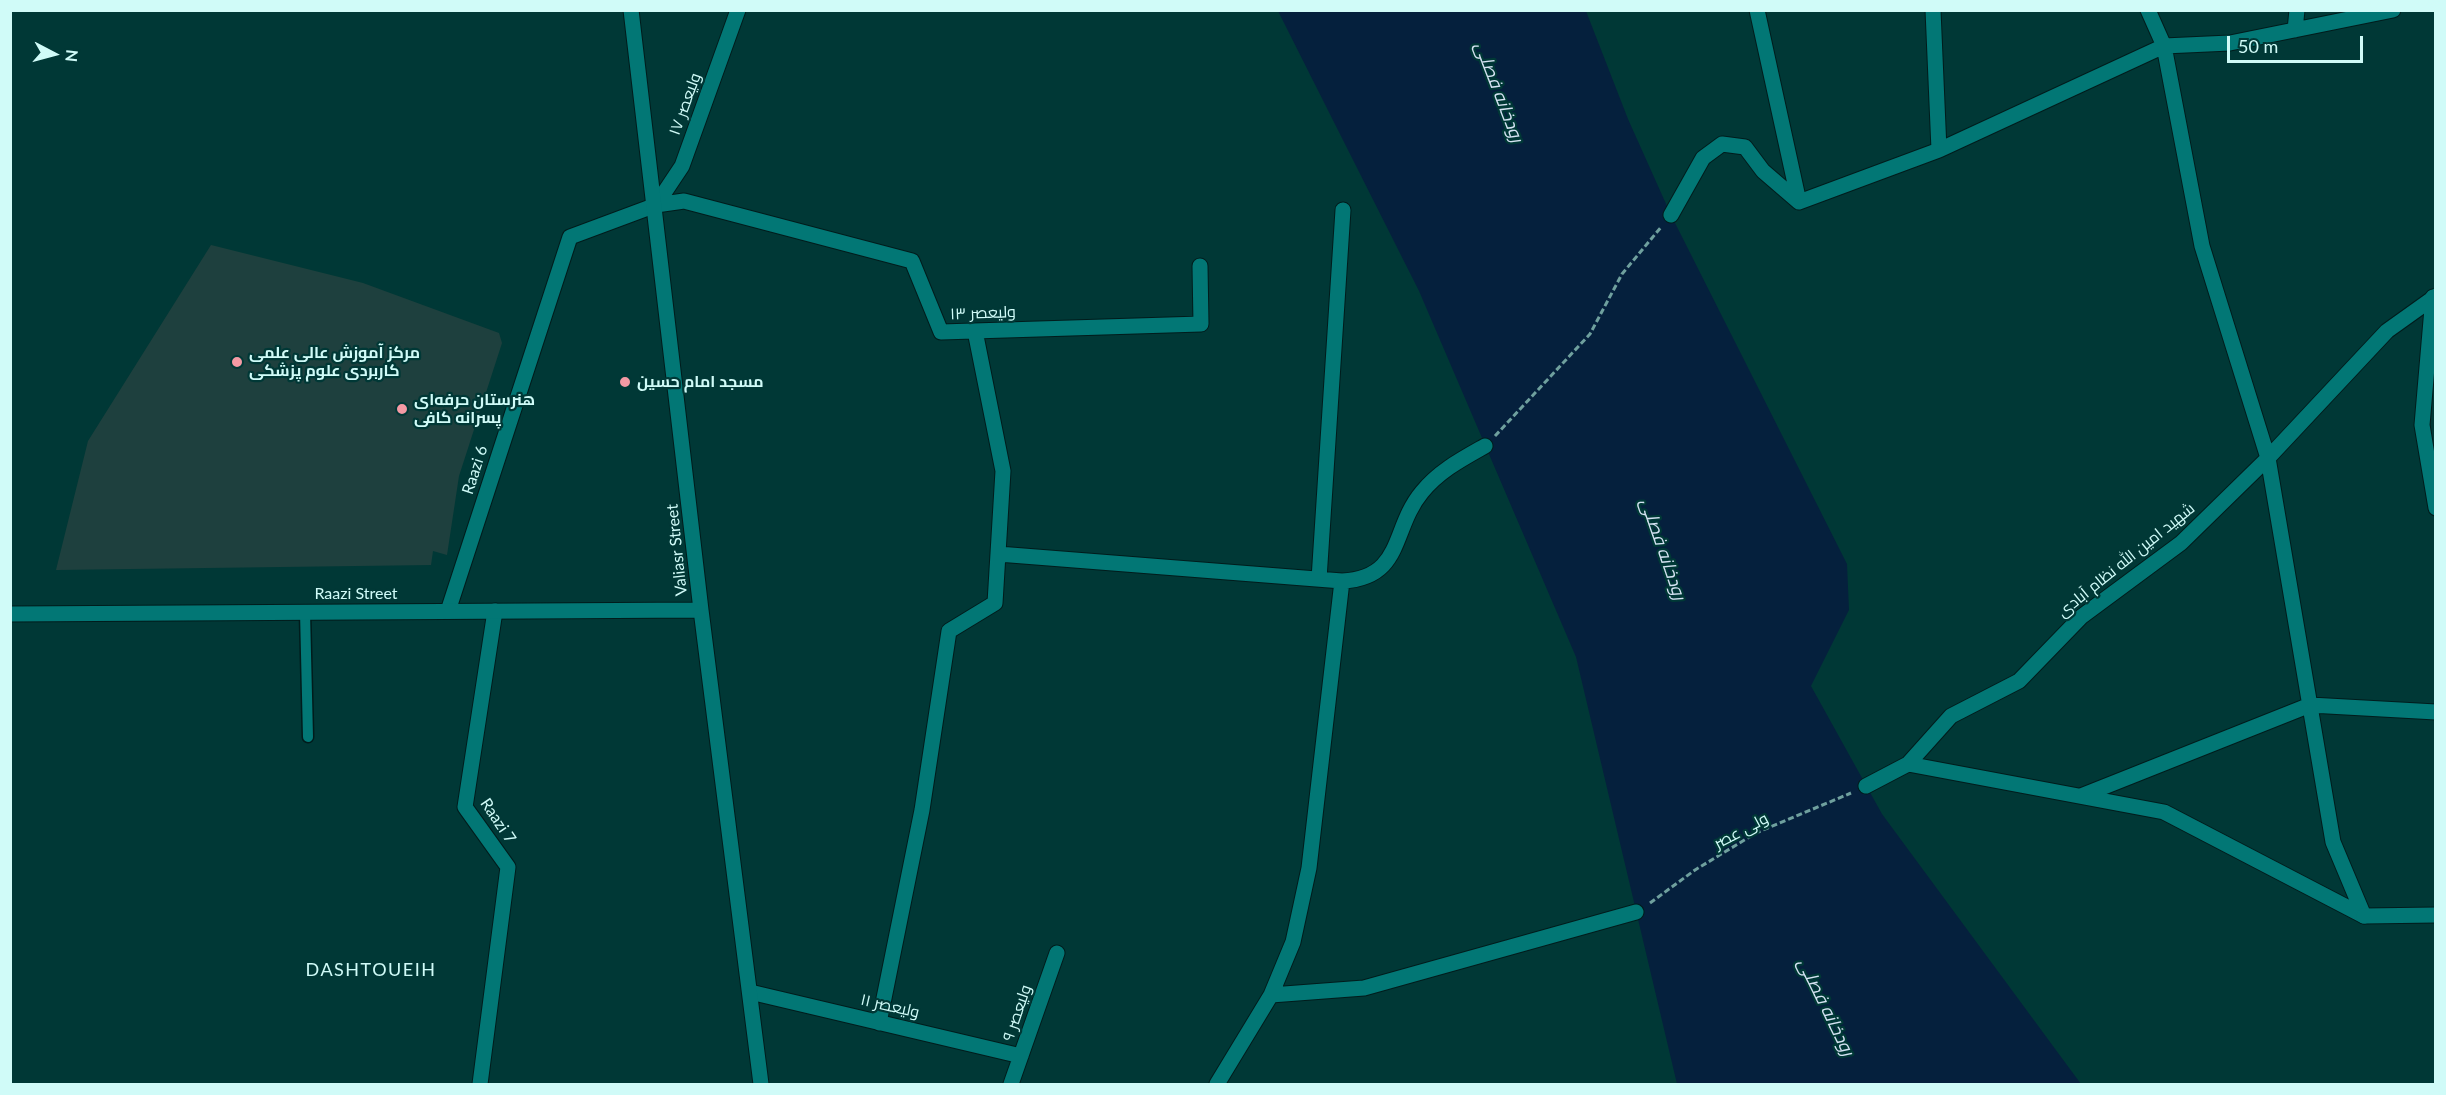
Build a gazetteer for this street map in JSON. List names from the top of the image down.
{
  "streets": {
    "street": [
      "ولیعصر ۱۷",
      "ولیعصر ۱۳",
      "Raazi 6",
      "Valiasr Street",
      "شهید امین الله نظام آبادی",
      "Raazi Street",
      "Raazi 7",
      "ولیعصر ۱۱",
      "ولیعصر ۹"
    ],
    "path": ["ولی عصر"]
  },
  "crossings": [
    ["ولیعصر ۱۷", "ولیعصر ۱۳"],
    ["ولیعصر ۱۷", "Raazi 6"],
    ["ولیعصر ۱۷", "Valiasr Street"],
    ["ولیعصر ۱۳", "Raazi 6"],
    ["ولیعصر ۱۳", "Valiasr Street"],
    ["Raazi 6", "Valiasr Street"],
    ["Raazi 6", "Raazi Street"],
    ["Valiasr Street", "Raazi Street"],
    ["Valiasr Street", "ولیعصر ۱۱"],
    ["شهید امین الله نظام آبادی", "ولی عصر"],
    ["Raazi Street", "Raazi 7"],
    ["ولیعصر ۱۱", "ولیعصر ۹"]
  ],
  "districts": ["DASHTOUEIH"],
  "water": ["رودخانه فصلی"],
  "places": ["مرکز آموزش عالی علمی کاربردی علوم پزشکی", "مسجد امام حسین", "هنرستان حرفه‌ای پسرانه کافی"],
  "scale_bar": "50 m",
  "north": "right"
}
